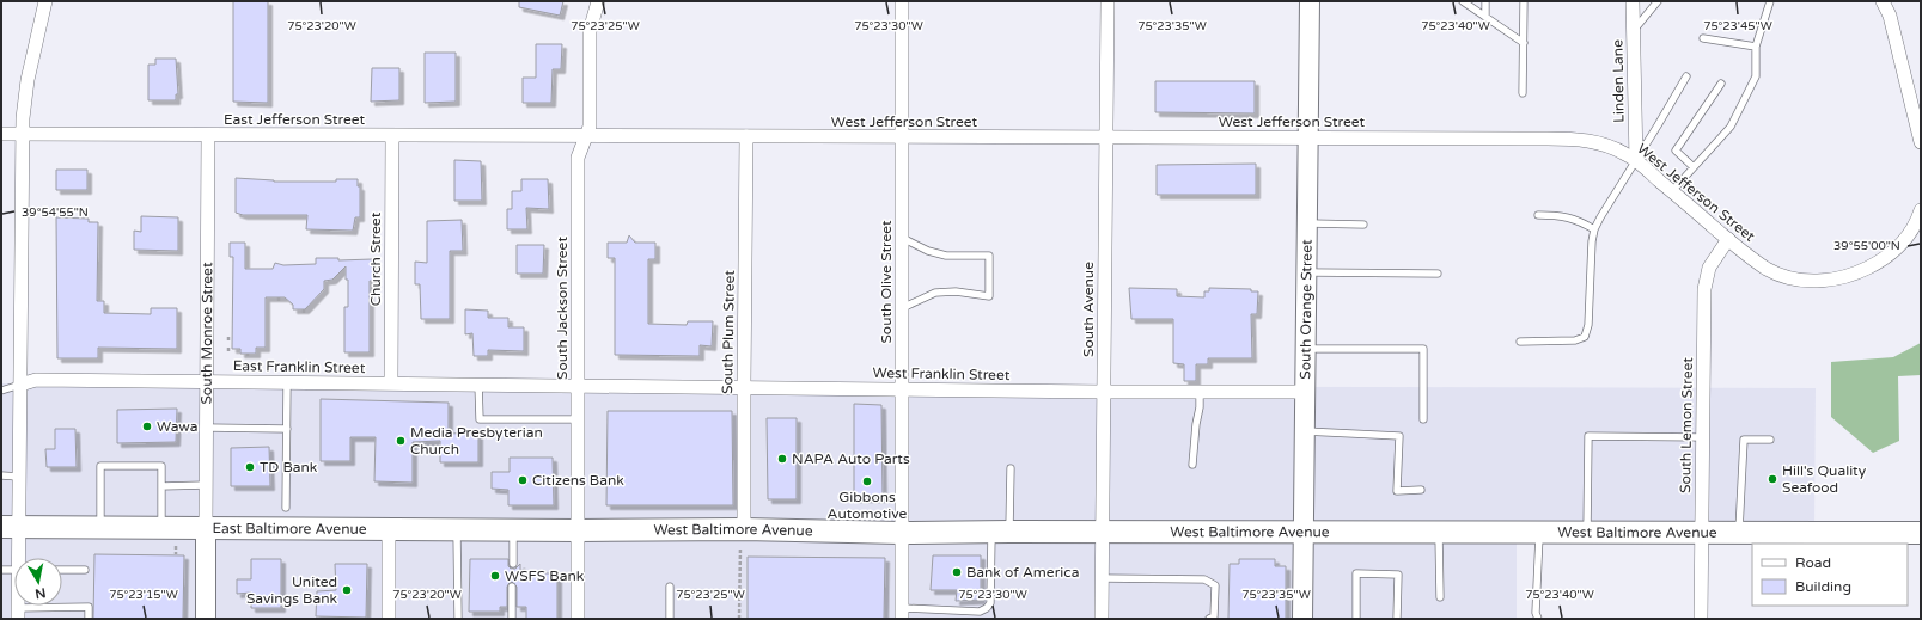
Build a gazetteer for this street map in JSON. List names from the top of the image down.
{
  "streets": {
    "main road": [
      "South Orange Street",
      "South Monroe Street",
      "East Baltimore Avenue",
      "West Baltimore Avenue"
    ],
    "street": [
      "Linden Lane",
      "East Jefferson Street",
      "West Jefferson Street",
      "Church Street",
      "South Olive Street",
      "South Jackson Street",
      "South Avenue",
      "South Plum Street",
      "East Franklin Street",
      "West Franklin Street",
      "South Lemon Street"
    ]
  },
  "crossings": [
    ["Linden Lane", "West Jefferson Street"],
    ["East Jefferson Street", "West Jefferson Street"],
    ["East Jefferson Street", "Church Street"],
    ["East Jefferson Street", "South Jackson Street"],
    ["East Jefferson Street", "South Monroe Street"],
    ["West Jefferson Street", "South Olive Street"],
    ["West Jefferson Street", "South Jackson Street"],
    ["West Jefferson Street", "South Avenue"],
    ["West Jefferson Street", "South Orange Street"],
    ["West Jefferson Street", "South Plum Street"],
    ["West Jefferson Street", "South Lemon Street"],
    ["Church Street", "East Franklin Street"],
    ["South Olive Street", "West Franklin Street"],
    ["South Olive Street", "West Baltimore Avenue"],
    ["South Jackson Street", "East Franklin Street"],
    ["South Jackson Street", "West Franklin Street"],
    ["South Jackson Street", "East Baltimore Avenue"],
    ["South Jackson Street", "West Baltimore Avenue"],
    ["South Avenue", "West Franklin Street"],
    ["South Avenue", "West Baltimore Avenue"],
    ["South Orange Street", "West Franklin Street"],
    ["South Orange Street", "West Baltimore Avenue"],
    ["South Plum Street", "West Franklin Street"],
    ["South Plum Street", "West Baltimore Avenue"],
    ["South Monroe Street", "East Franklin Street"],
    ["South Monroe Street", "East Baltimore Avenue"],
    ["East Franklin Street", "West Franklin Street"],
    ["South Lemon Street", "West Baltimore Avenue"],
    ["East Baltimore Avenue", "West Baltimore Avenue"]
  ],
  "places": [
    "Wawa",
    "Media Presbyterian Church",
    "NAPA Auto Parts",
    "TD Bank",
    "Hill's Quality Seafood",
    "Citizens Bank",
    "Gibbons Automotive",
    "Bank of America",
    "WSFS Bank",
    "United Savings Bank"
  ],
  "legend": ["Road", "Building"],
  "north": "bottom",
  "coordinates": [
    "75°23'20\"W",
    "75°23'25\"W",
    "75°23'30\"W",
    "75°23'35\"W",
    "75°23'45\"W",
    "75°23'40\"W",
    "39°54'55\"N",
    "39°55'00\"N",
    "75°23'15\"W"
  ]
}
